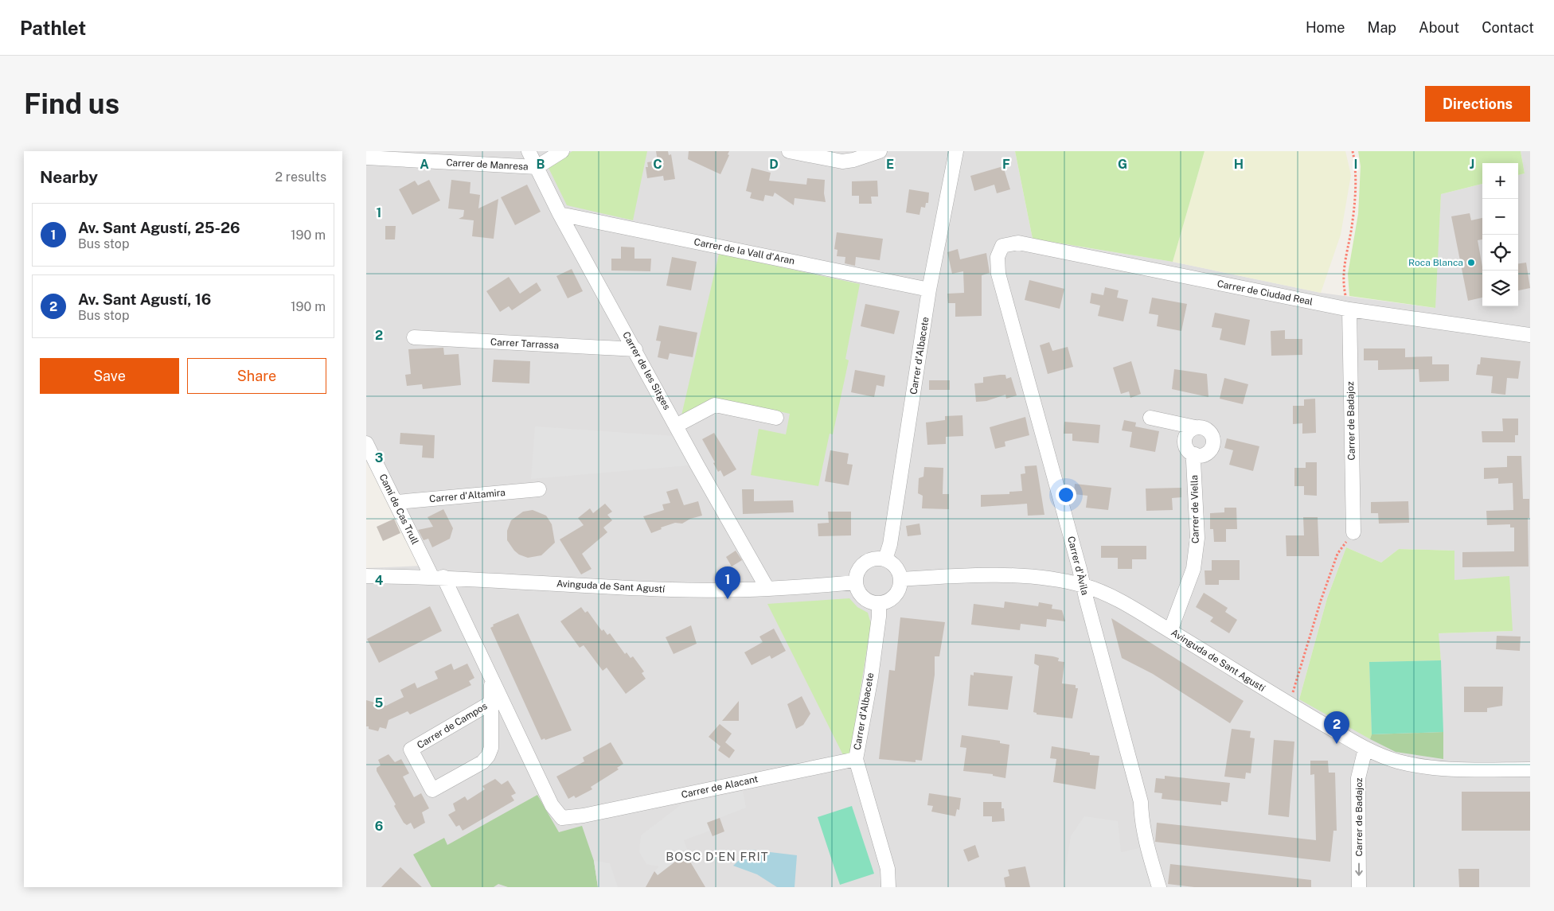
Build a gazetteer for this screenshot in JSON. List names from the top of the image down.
{
  "streets": {
    "street": [
      "Carrer de Manresa",
      "Carrer de la Vall d'Aran",
      "Carrer de Ciudad Real",
      "Carrer Tarrassa",
      "Carrer d'Albacete",
      "Carrer de les Sitges",
      "Carrer de Badajoz",
      "Carrer d'Altamira",
      "Camí de Cas Trull",
      "Carrer de Viella",
      "Carrer d'Àvila",
      "Avinguda de Sant Agustí",
      "Carrer de Campos",
      "Carrer de Alacant"
    ]
  },
  "crossings": [
    ["Carrer de Manresa", "Carrer de les Sitges"],
    ["Carrer de la Vall d'Aran", "Carrer d'Albacete"],
    ["Carrer de la Vall d'Aran", "Carrer de les Sitges"],
    ["Carrer de Ciudad Real", "Carrer de Badajoz"],
    ["Carrer de Ciudad Real", "Carrer d'Àvila"],
    ["Carrer Tarrassa", "Carrer de les Sitges"],
    ["Carrer d'Albacete", "Avinguda de Sant Agustí"],
    ["Carrer d'Albacete", "Carrer de Alacant"],
    ["Carrer de les Sitges", "Avinguda de Sant Agustí"],
    ["Carrer de Badajoz", "Avinguda de Sant Agustí"],
    ["Carrer d'Altamira", "Camí de Cas Trull"],
    ["Camí de Cas Trull", "Avinguda de Sant Agustí"],
    ["Camí de Cas Trull", "Carrer de Campos"],
    ["Carrer de Viella", "Avinguda de Sant Agustí"],
    ["Carrer d'Àvila", "Avinguda de Sant Agustí"],
    ["Avinguda de Sant Agustí", "Carrer de Campos"],
    ["Carrer de Campos", "Carrer de Alacant"]
  ],
  "one_way": ["Carrer de Badajoz"],
  "districts": ["BOSC D'EN FRIT"],
  "places": ["Roca Blanca"],
  "page": {
    "header": "Pathlet",
    "nav": [
      "Home",
      "Map",
      "About",
      "Contact"
    ],
    "buttons": [
      "Directions",
      ["Save", "Share"]
    ],
    "title": "Find us",
    "heading": ["Nearby", "2 results"],
    "map_buttons": ["+", "−"],
    "list": [
      {
        "mark": "1",
        "name": "Av. Sant Agustí, 25-26",
        "note": "Bus stop",
        "value": "190 m"
      },
      {
        "mark": "2",
        "name": "Av. Sant Agustí, 16",
        "note": "Bus stop",
        "value": "190 m"
      }
    ],
    "pins": ["1", "2"]
  },
  "grid": {
    "columns": [
      "A",
      "B",
      "C",
      "D",
      "E",
      "F",
      "G",
      "H",
      "I",
      "J"
    ],
    "rows": [
      "1",
      "2",
      "3",
      "4",
      "5",
      "6"
    ]
  }
}
